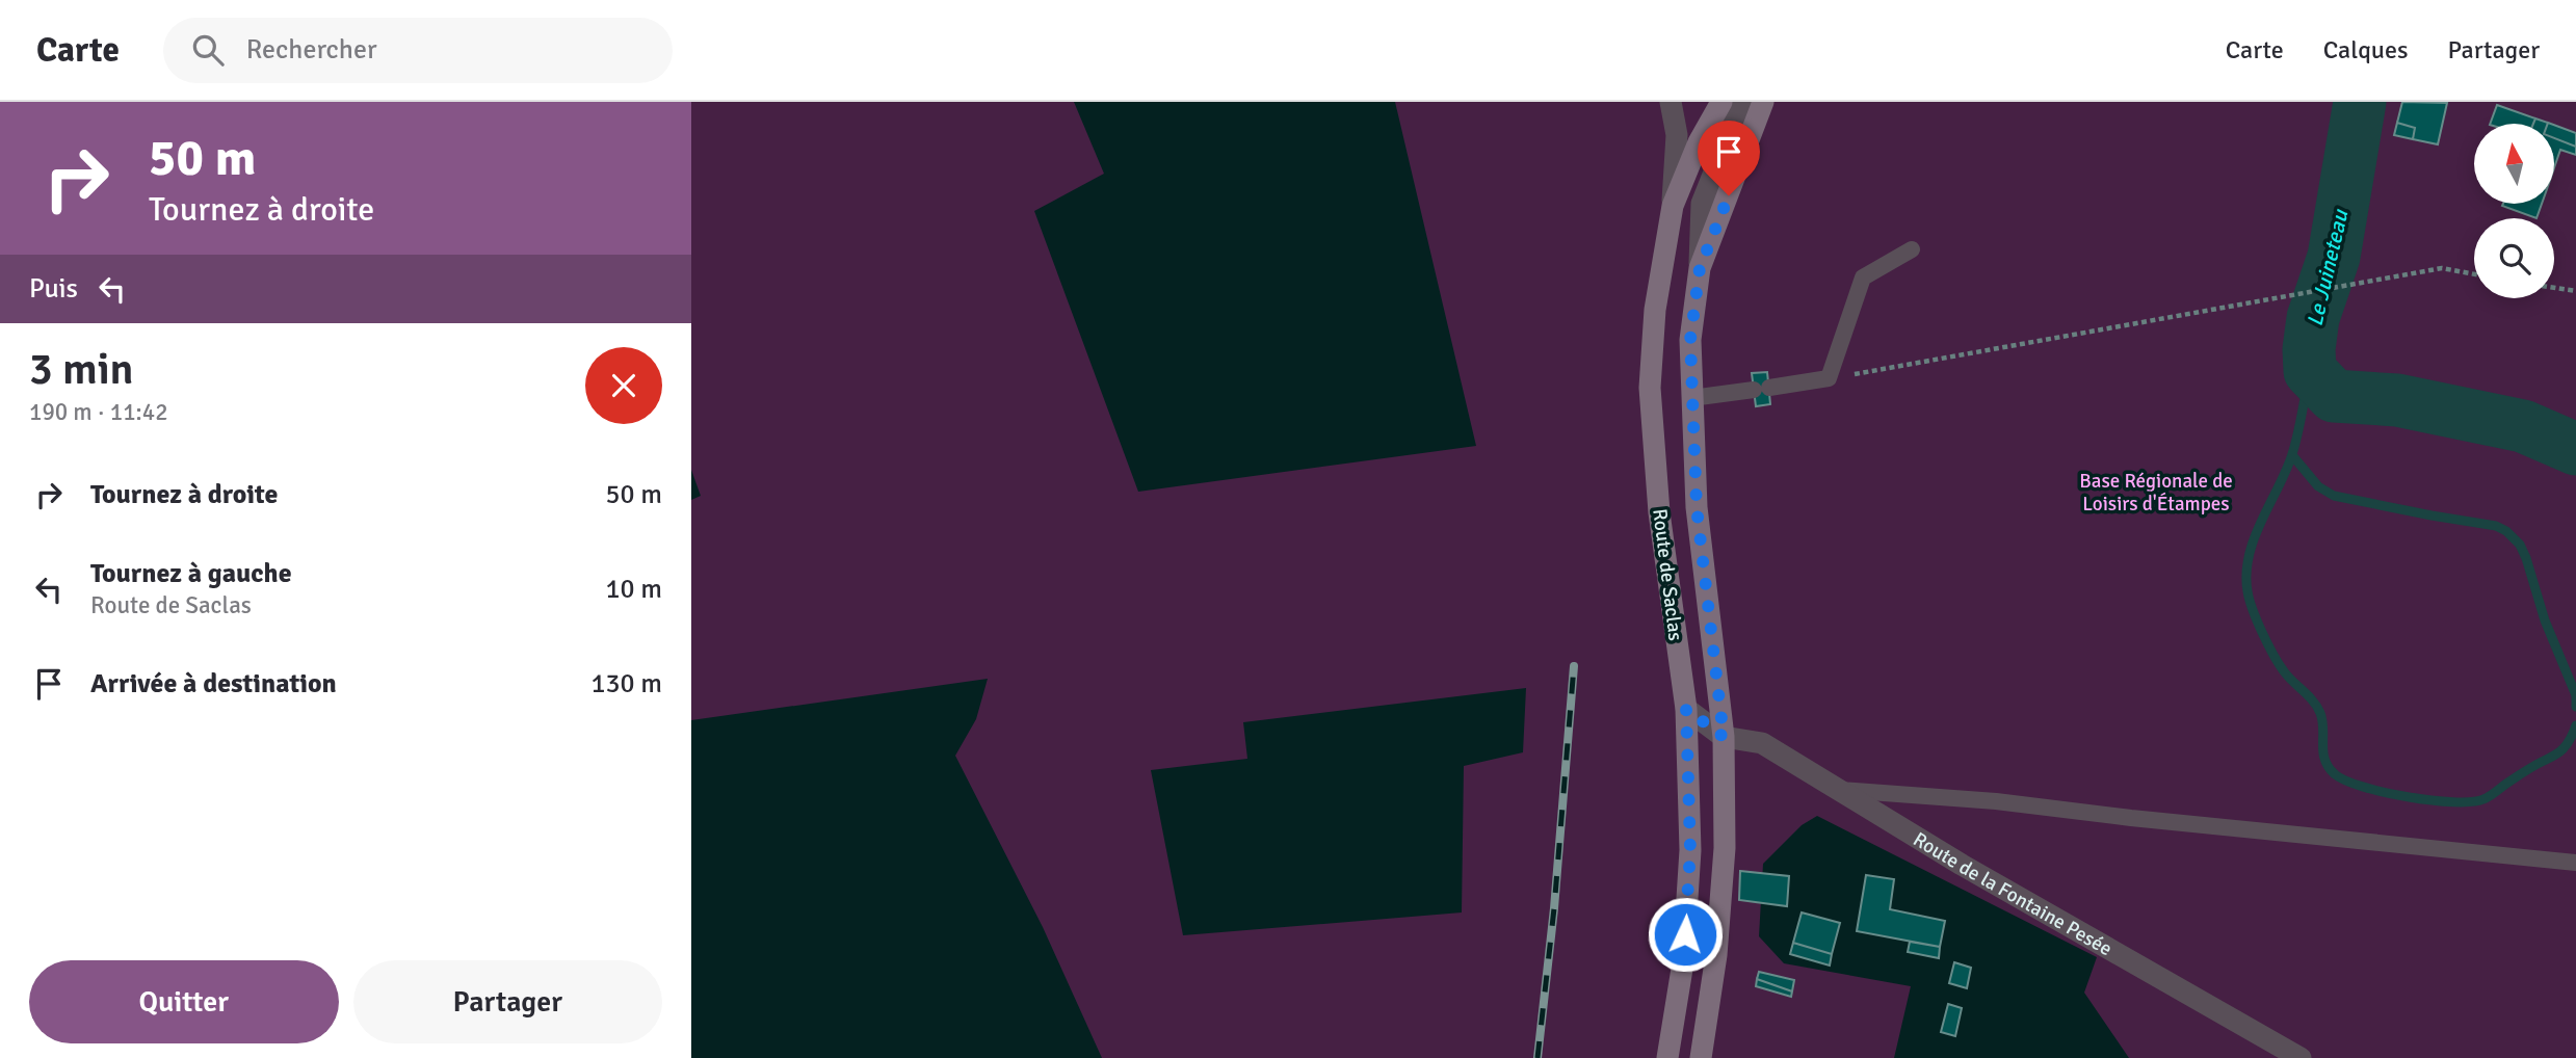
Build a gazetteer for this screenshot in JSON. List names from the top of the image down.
{
  "streets": {
    "main road": ["Route de Saclas"],
    "street": ["Route de la Fontaine Pesée"]
  },
  "crossings": [
    ["Route de Saclas", "Route de la Fontaine Pesée"]
  ],
  "water": ["Le Juineteau"],
  "parks": ["Base Régionale de Loisirs d'Étampes"],
  "north": "top",
  "page": {
    "header": "Carte",
    "search": "Rechercher",
    "nav": ["Carte", "Calques", "Partager"],
    "turn": ["50 m", "Tournez à droite"],
    "then": "Puis",
    "heading": ["3 min", "190 m · 11:42"],
    "list": [
      {
        "name": "Tournez à droite",
        "value": "50 m"
      },
      {
        "name": "Tournez à gauche",
        "note": "Route de Saclas",
        "value": "10 m"
      },
      {
        "name": "Arrivée à destination",
        "value": "130 m"
      }
    ],
    "buttons": ["Quitter", "Partager"]
  }
}
